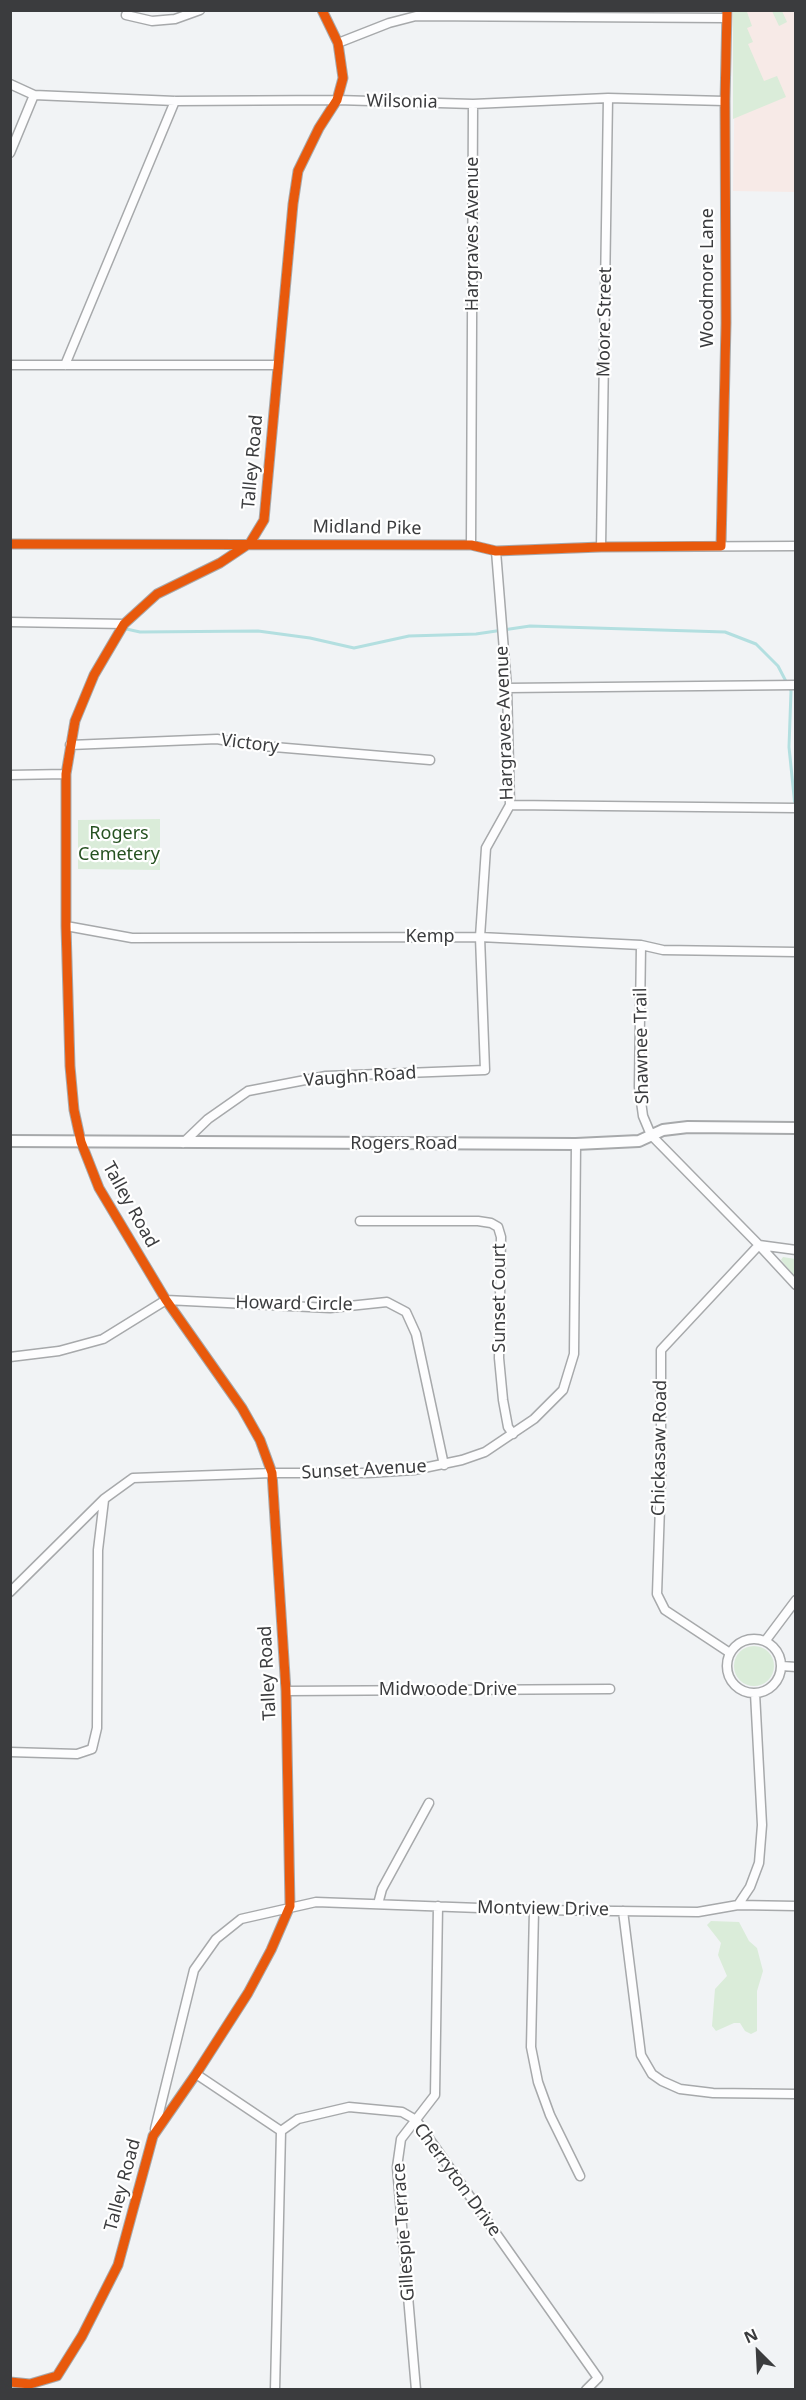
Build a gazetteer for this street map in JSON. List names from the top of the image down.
{
  "streets": {
    "street": [
      "Wilsonia",
      "Hargraves Avenue",
      "Woodmore Lane",
      "Moore Street",
      "Talley Road",
      "Midland Pike",
      "Victory",
      "Kemp",
      "Shawnee Trail",
      "Vaughn Road",
      "Rogers Road",
      "Sunset Court",
      "Howard Circle",
      "Chickasaw Road",
      "Sunset Avenue",
      "Midwoode Drive",
      "Montview Drive",
      "Cherryton Drive",
      "Gillespie Terrace"
    ]
  },
  "crossings": [
    ["Wilsonia", "Hargraves Avenue"],
    ["Wilsonia", "Woodmore Lane"],
    ["Wilsonia", "Moore Street"],
    ["Wilsonia", "Talley Road"],
    ["Hargraves Avenue", "Midland Pike"],
    ["Hargraves Avenue", "Kemp"],
    ["Hargraves Avenue", "Vaughn Road"],
    ["Woodmore Lane", "Midland Pike"],
    ["Moore Street", "Midland Pike"],
    ["Talley Road", "Midland Pike"],
    ["Talley Road", "Victory"],
    ["Talley Road", "Kemp"],
    ["Talley Road", "Rogers Road"],
    ["Talley Road", "Howard Circle"],
    ["Talley Road", "Sunset Avenue"],
    ["Talley Road", "Midwoode Drive"],
    ["Talley Road", "Montview Drive"],
    ["Kemp", "Shawnee Trail"],
    ["Shawnee Trail", "Rogers Road"],
    ["Shawnee Trail", "Chickasaw Road"],
    ["Vaughn Road", "Rogers Road"],
    ["Rogers Road", "Sunset Avenue"],
    ["Sunset Court", "Sunset Avenue"],
    ["Howard Circle", "Sunset Avenue"],
    ["Montview Drive", "Gillespie Terrace"],
    ["Cherryton Drive", "Gillespie Terrace"]
  ],
  "parks": ["Rogers Cemetery"],
  "north": "top left"
}
